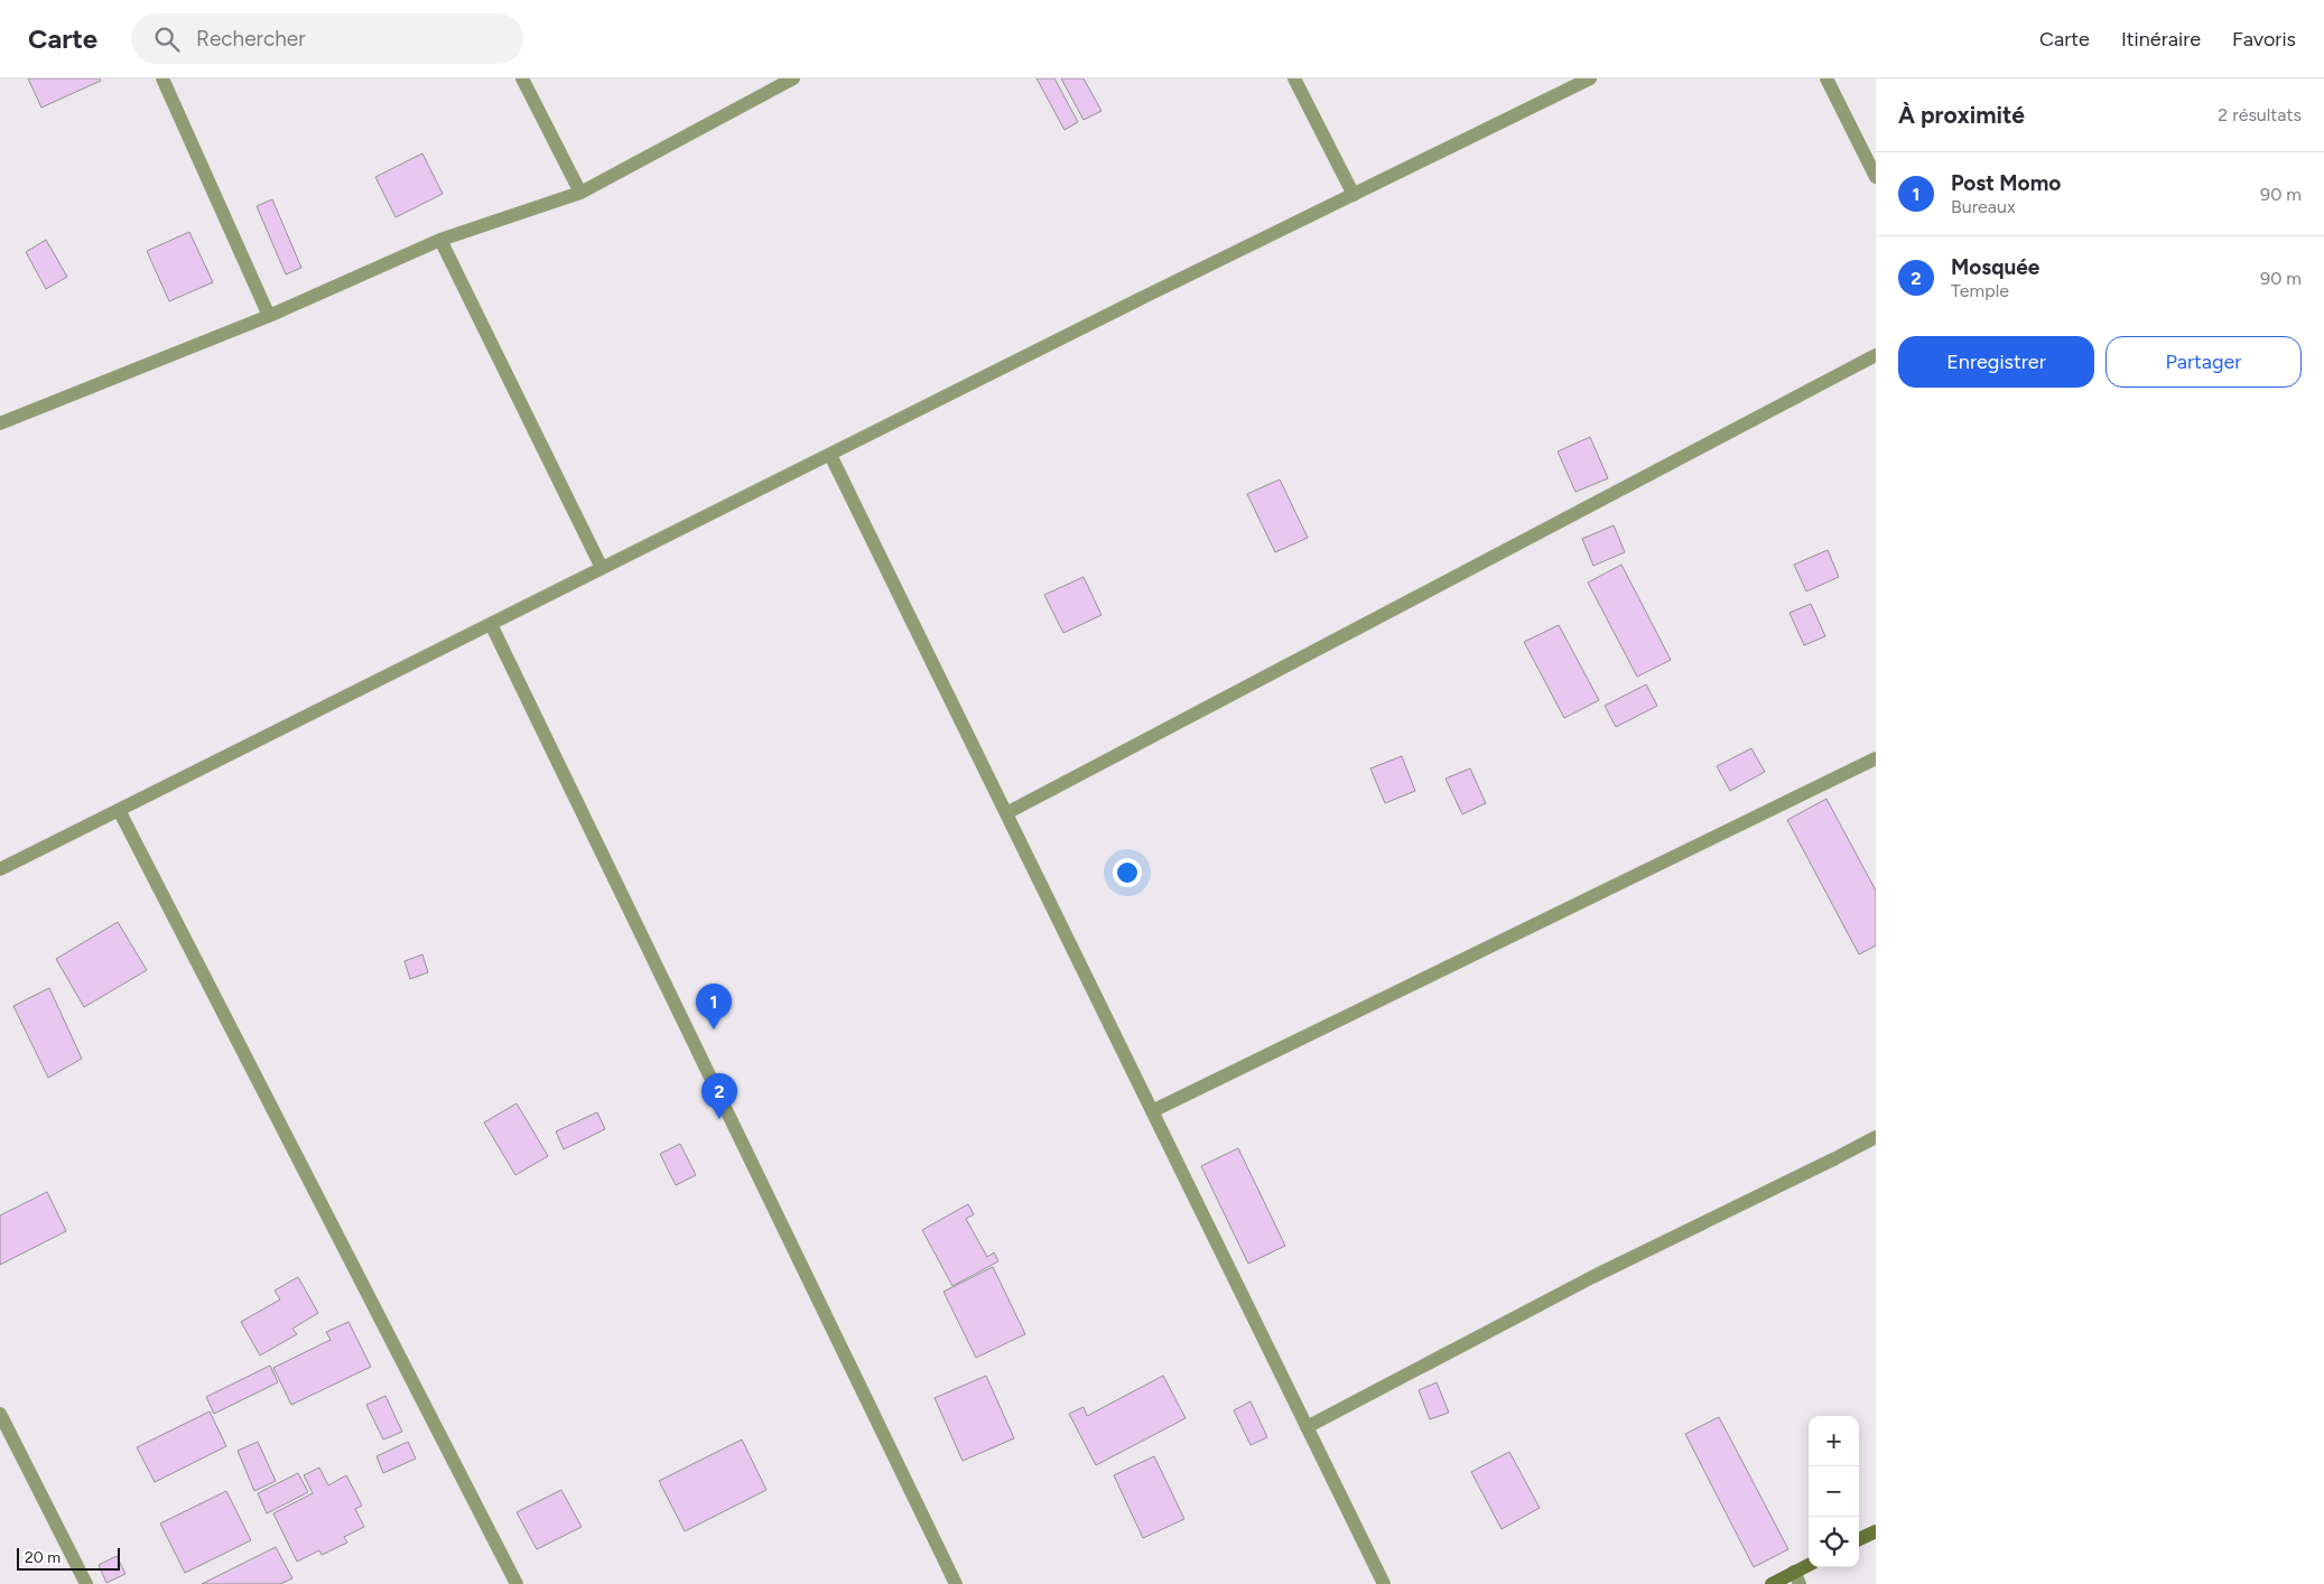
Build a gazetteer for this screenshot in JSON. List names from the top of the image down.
{
  "scale_bar": "20 m",
  "page": {
    "header": "Carte",
    "search": "Rechercher",
    "nav": ["Carte", "Itinéraire", "Favoris"],
    "heading": ["À proximité", "2 résultats"],
    "list": [
      {
        "mark": "1",
        "name": "Post Momo",
        "note": "Bureaux",
        "value": "90 m"
      },
      {
        "mark": "2",
        "name": "Mosquée",
        "note": "Temple",
        "value": "90 m"
      }
    ],
    "buttons": ["Enregistrer", "Partager"],
    "pins": ["1", "2"],
    "map_buttons": ["+", "−"],
    "scale": "20 m"
  }
}
